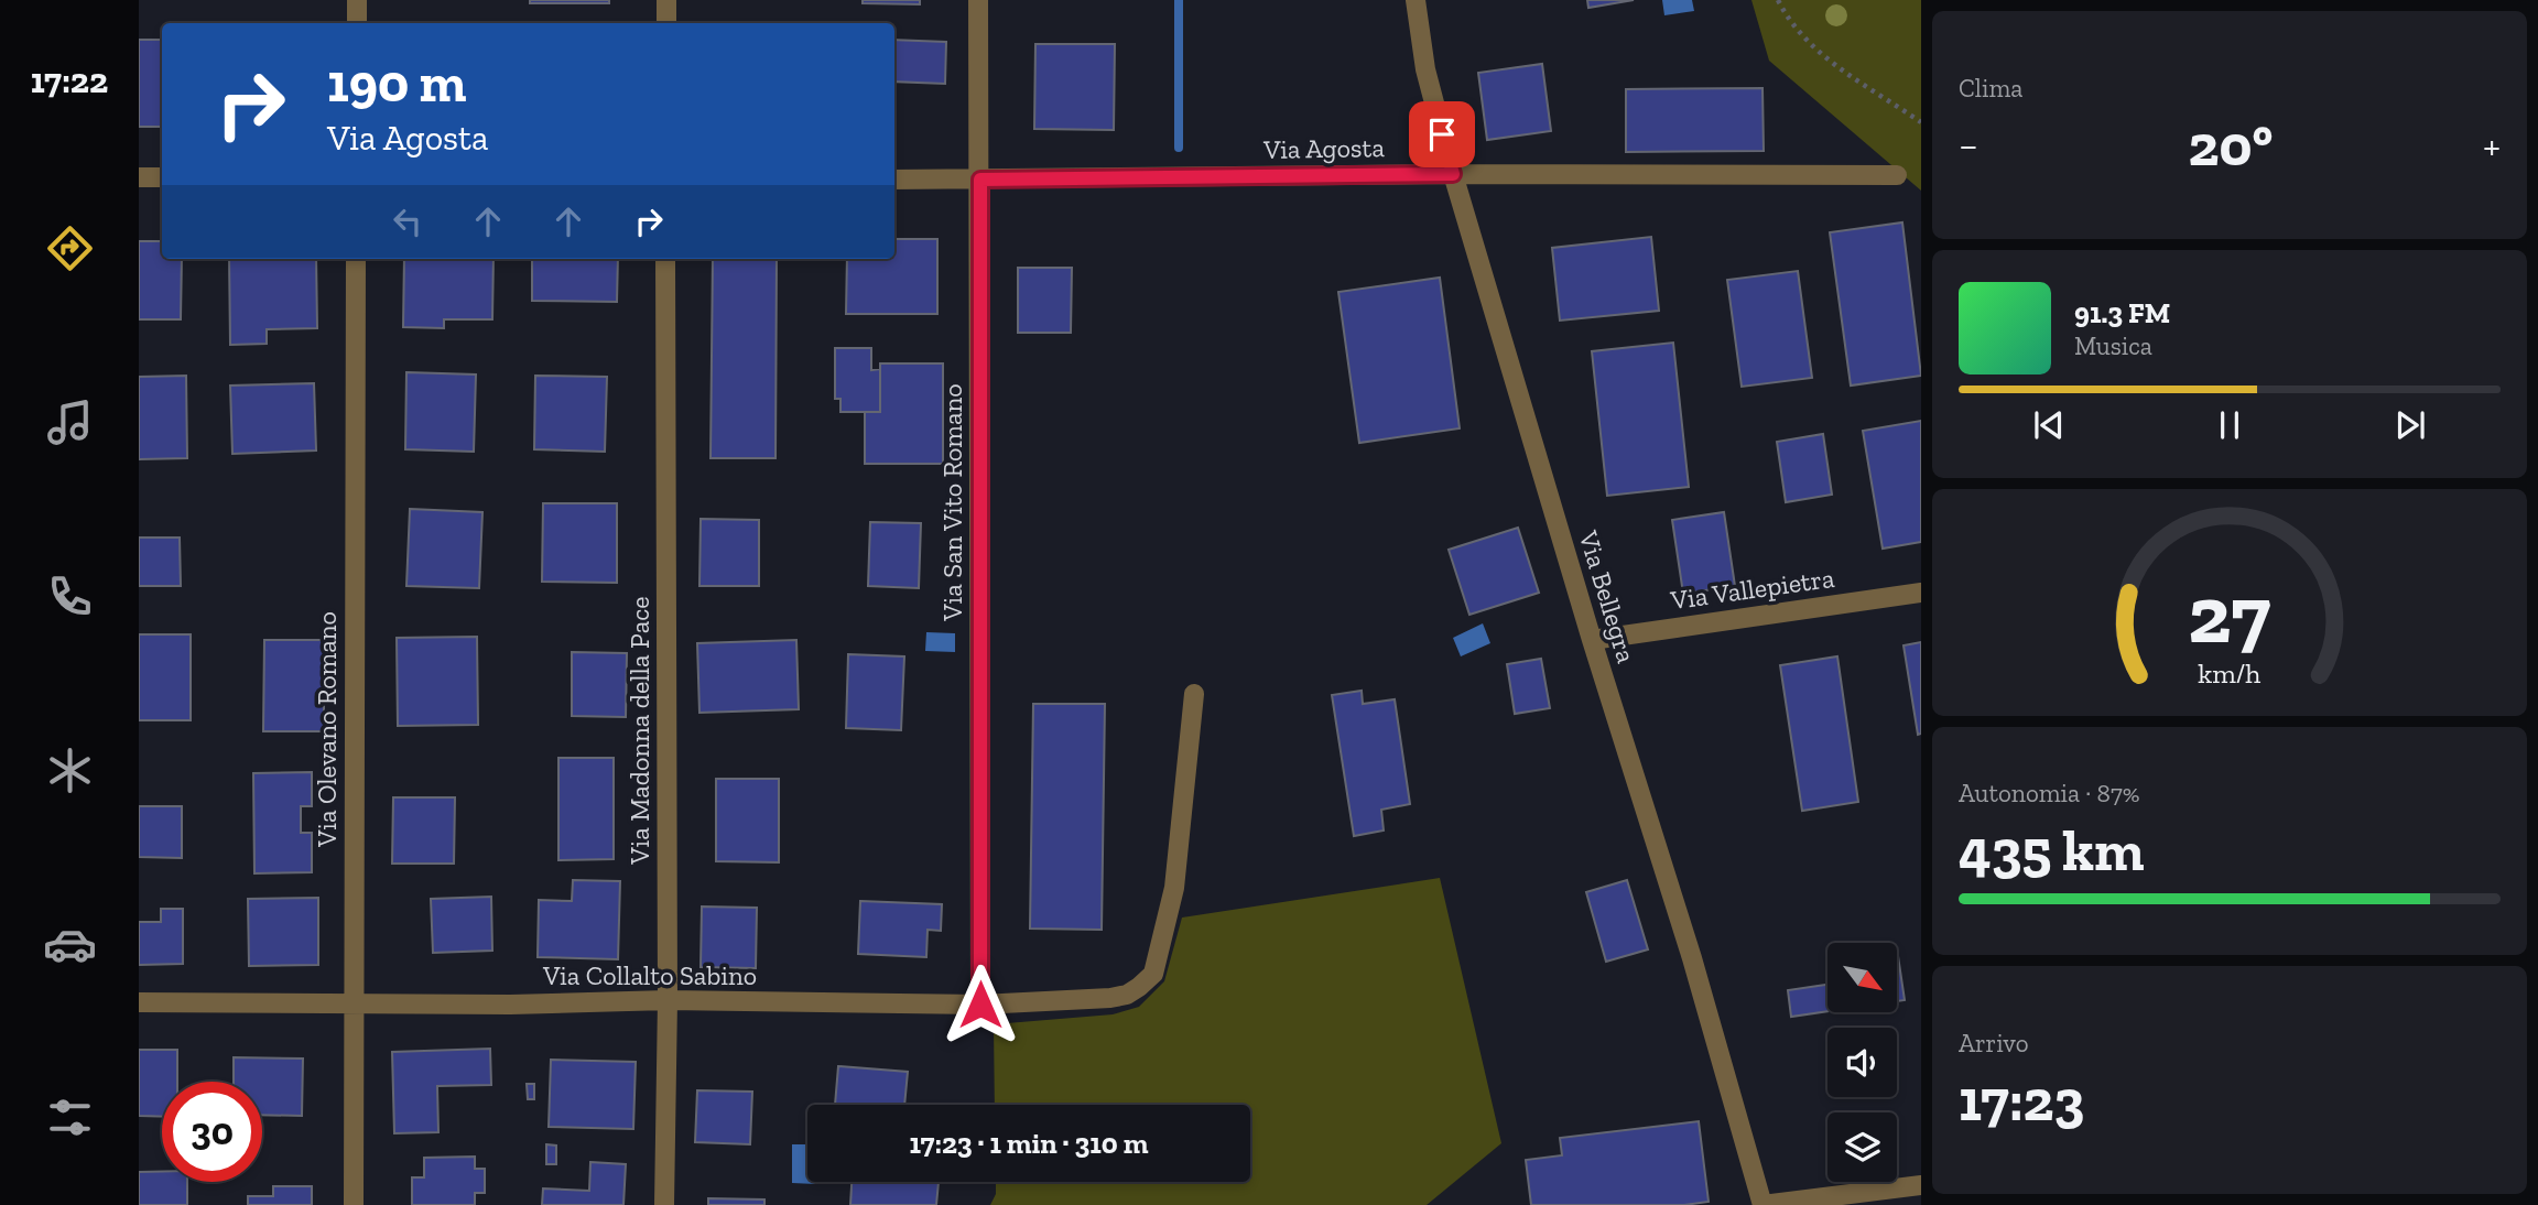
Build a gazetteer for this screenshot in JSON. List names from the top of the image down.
{
  "streets": {
    "street": [
      "Via Agosta",
      "Via San Vito Romano",
      "Via Vallepietra",
      "Via Bellegra",
      "Via Olevano Romano",
      "Via Madonna della Pace",
      "Via Collalto Sabino"
    ]
  },
  "crossings": [
    ["Via Agosta", "Via San Vito Romano"],
    ["Via Agosta", "Via Bellegra"],
    ["Via San Vito Romano", "Via Collalto Sabino"],
    ["Via Vallepietra", "Via Bellegra"],
    ["Via Olevano Romano", "Via Collalto Sabino"],
    ["Via Madonna della Pace", "Via Collalto Sabino"]
  ],
  "north": "bottom right",
  "page": {
    "tabs": "17:22",
    "tile": [
      "Clima",
      ["Autonomia · 87%", "435 km"],
      ["Arrivo", "17:23"]
    ],
    "turn": ["190 m", "Via Agosta"],
    "heat": ["−", "20°", "+"],
    "song": ["91.3 FM", "Musica"],
    "limit": "30",
    "trip": "17:23 · 1 min · 310 m",
    "gauge": ["27", "km/h"]
  }
}
